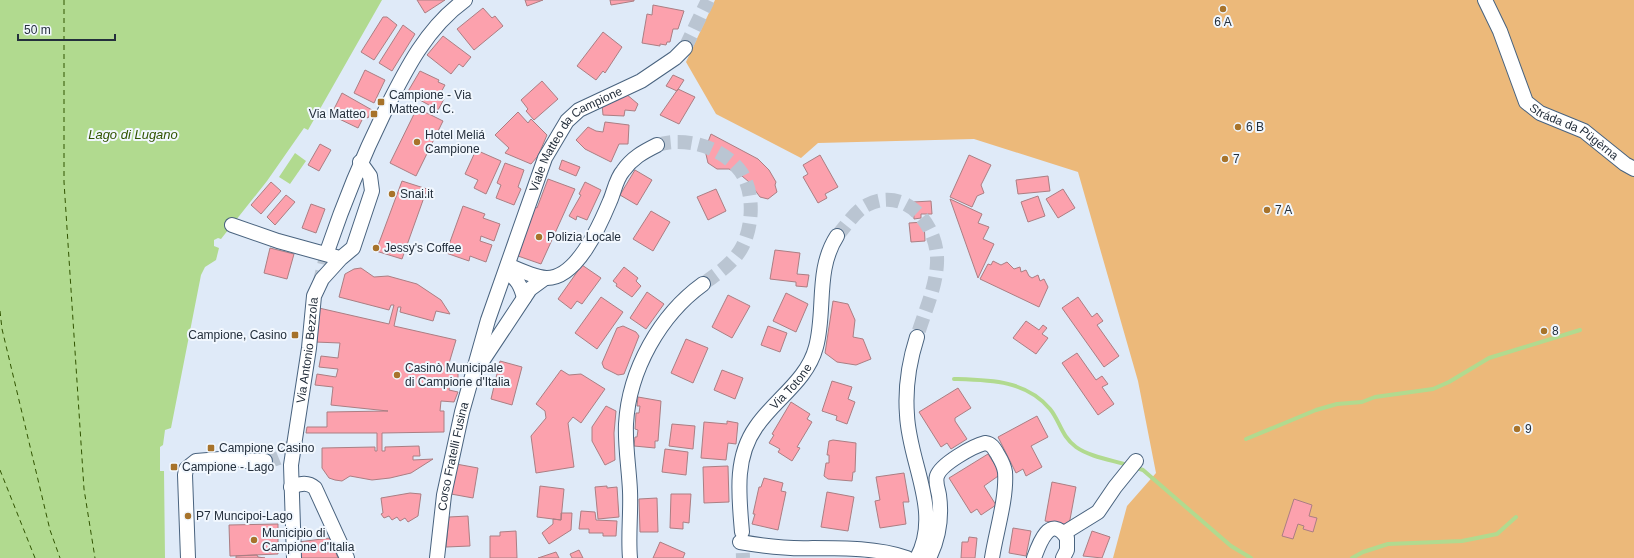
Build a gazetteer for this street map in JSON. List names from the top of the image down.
{
  "streets": {
    "street": [
      "Stráda da Pügèrna",
      "Viale Matteo da Campione",
      "Via Antonio Bezzola",
      "Via Totone",
      "Corso Fratelli Fusina"
    ]
  },
  "crossings": [
    ["Viale Matteo da Campione", "Corso Fratelli Fusina"]
  ],
  "water": ["Lago di Lugano"],
  "places": {
    "other": [
      "6 A",
      "6 B",
      "Hotel Meliá Campione",
      "7",
      "Snai.it",
      "7 A",
      "Polizia Locale",
      "Jessy's Coffee",
      "8",
      "Casinò Municipale di Campione d'Italia",
      "9",
      "P7 Muncipoi-Lago",
      "Municipio di Campione d'Italia"
    ],
    "transit": [
      "Campione - Via Matteo d. C.",
      "Via Matteo",
      "Campione, Casino",
      "Campione Casino",
      "Campione - Lago"
    ]
  },
  "scale_bar": "50 m"
}
